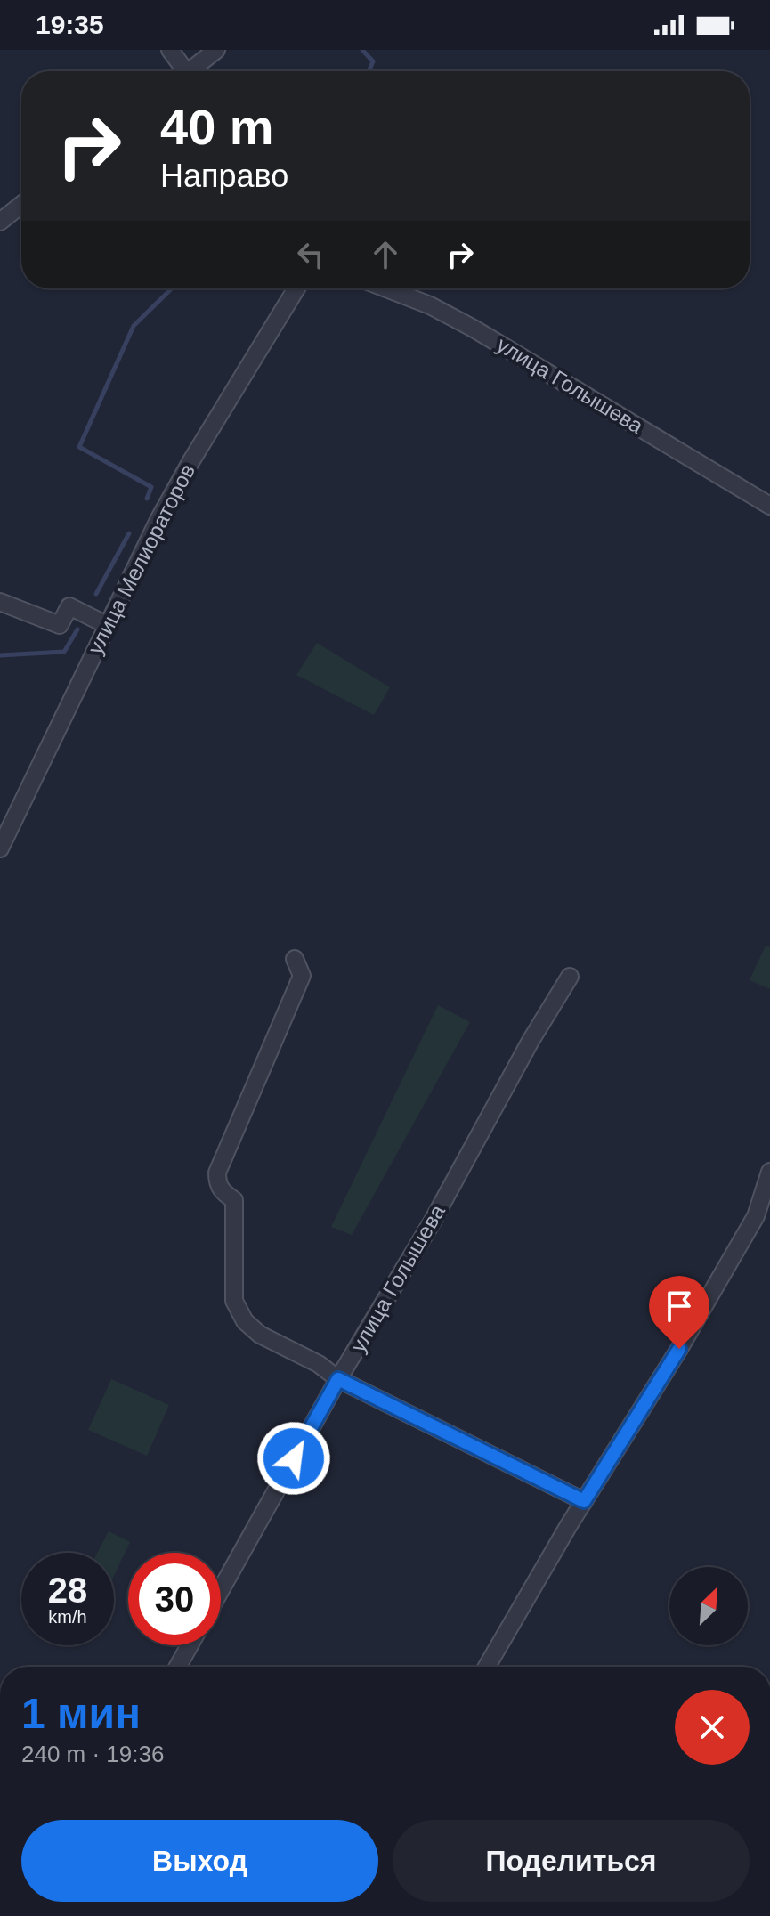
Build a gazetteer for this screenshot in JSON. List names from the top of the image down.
{
  "streets": {
    "street": ["улица Голышева", "улица Мелиораторов"]
  },
  "north": "top right",
  "page": {
    "status": "19:35",
    "turn": ["40 m", "Направо"],
    "speed": "28 km/h",
    "limit": "30",
    "heading": ["1 мин", "240 m · 19:36"],
    "buttons": ["Выход", "Поделиться"]
  }
}
